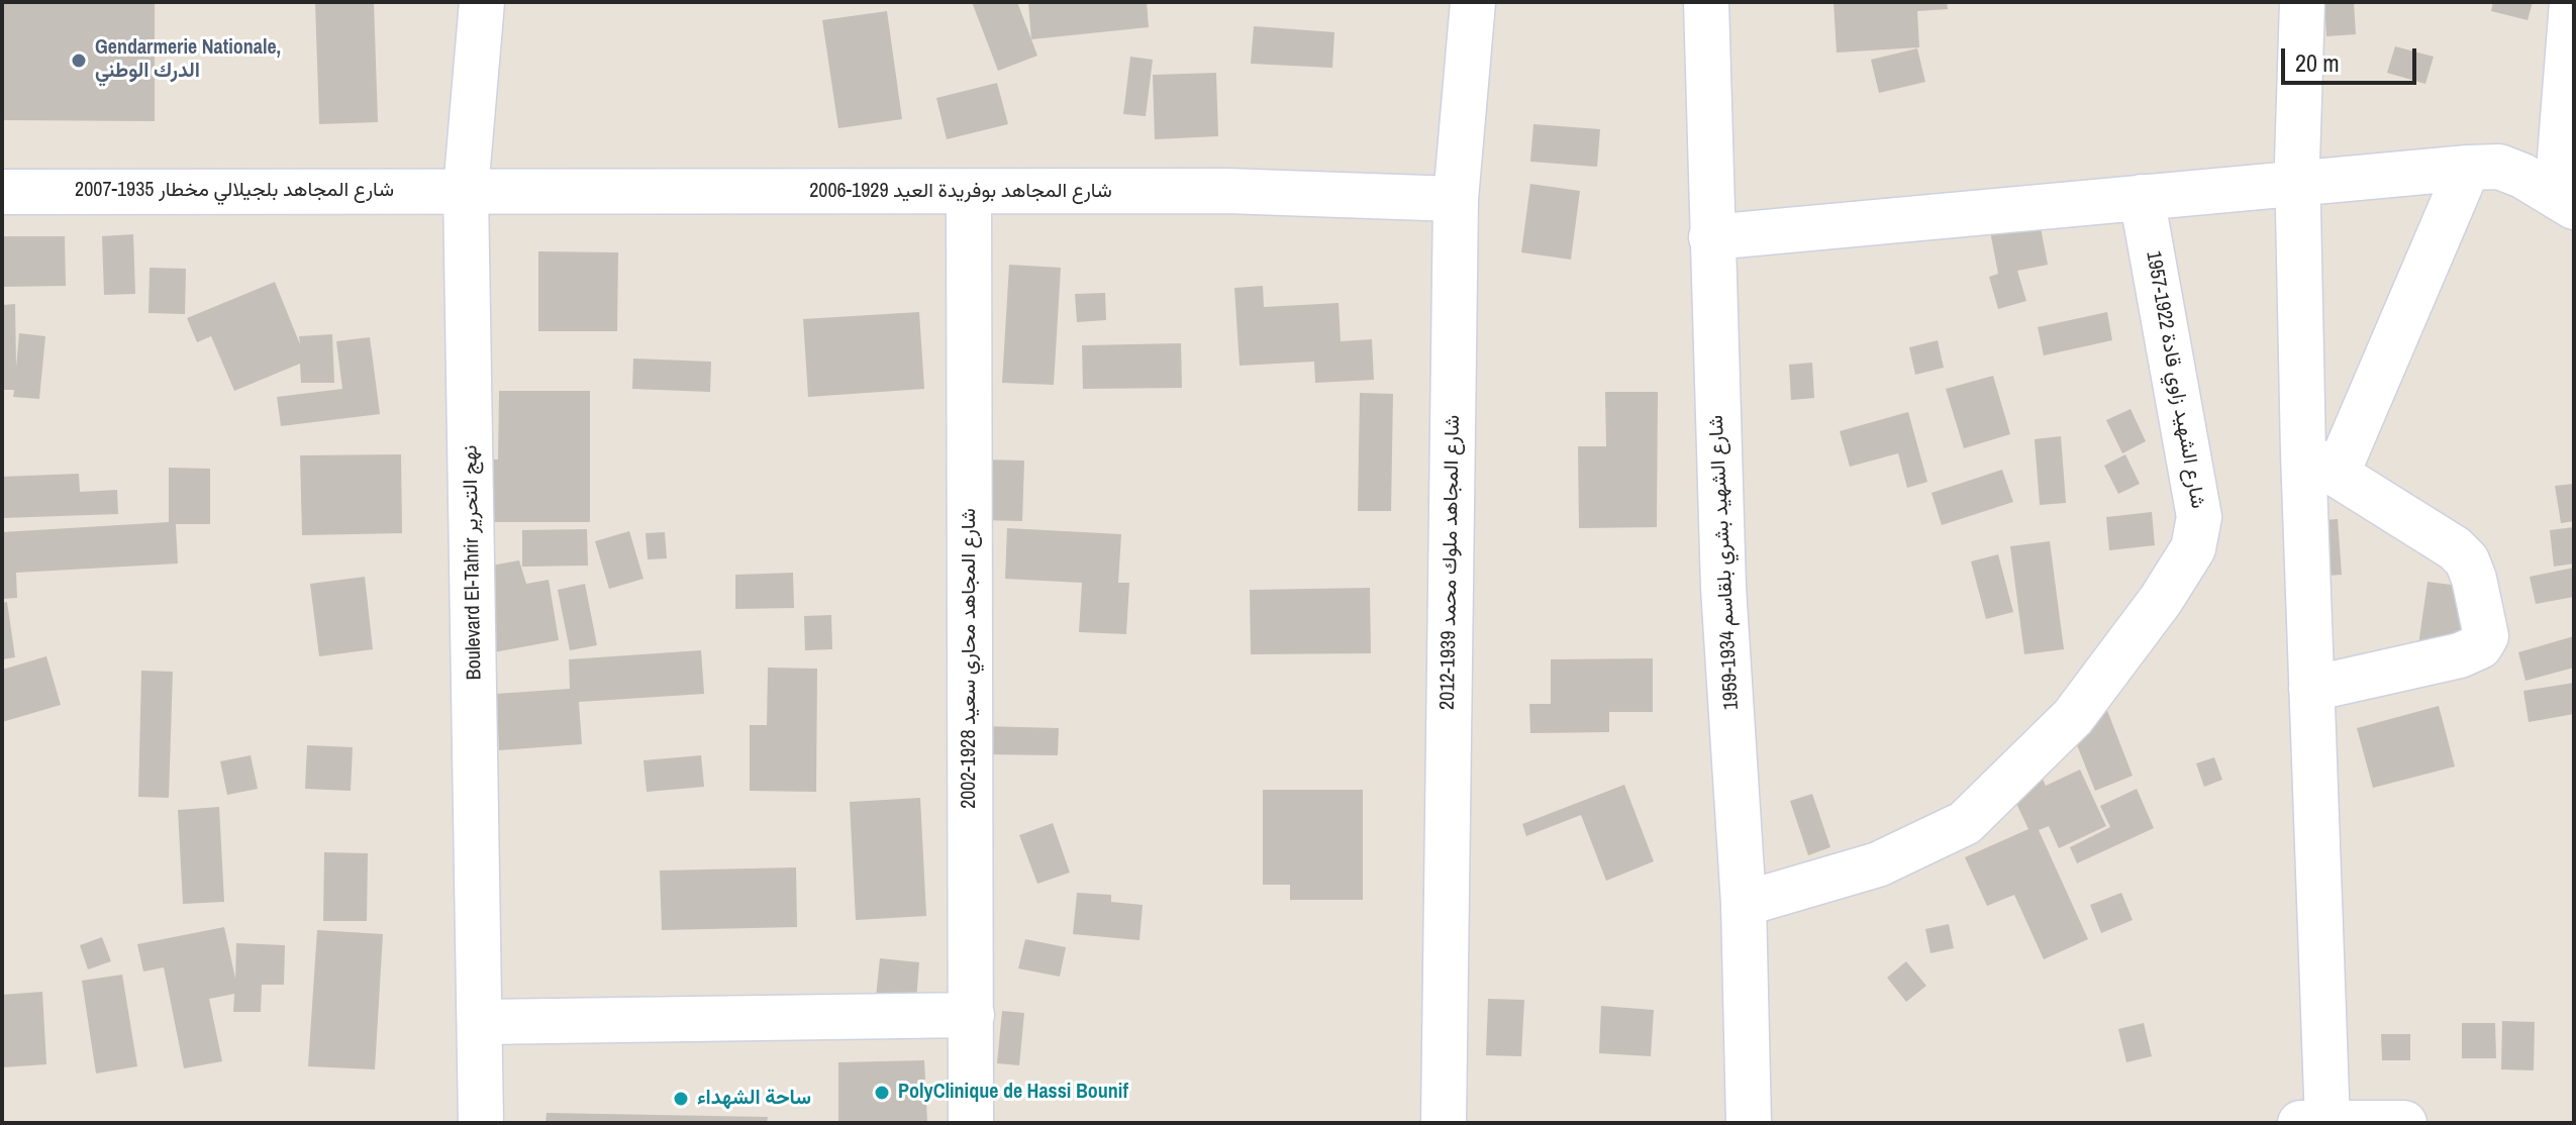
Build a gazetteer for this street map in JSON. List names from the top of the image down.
{
  "streets": {
    "street": [
      "شارع المجاهد بلجيلالي مخطار 1935-2007",
      "شارع المجاهد بوفريدة العيد 1929-2006",
      "شارع الشهيد زاوي قادة 1922-1957",
      "Boulevard El-Tahrir نهج التحرير",
      "شارع المجاهد ملوك محمد 1939-2012",
      "شارع الشهيد بشري بلقاسم 1934-1959",
      "شارع المجاهد محاري سعيد 1928-2002"
    ]
  },
  "crossings": [
    ["شارع المجاهد بلجيلالي مخطار 1935-2007", "شارع المجاهد بوفريدة العيد 1929-2006"],
    ["شارع المجاهد بلجيلالي مخطار 1935-2007", "Boulevard El-Tahrir نهج التحرير"],
    ["شارع المجاهد بوفريدة العيد 1929-2006", "Boulevard El-Tahrir نهج التحرير"],
    ["شارع المجاهد بوفريدة العيد 1929-2006", "شارع المجاهد ملوك محمد 1939-2012"],
    ["شارع المجاهد بوفريدة العيد 1929-2006", "شارع المجاهد محاري سعيد 1928-2002"],
    ["شارع الشهيد زاوي قادة 1922-1957", "شارع الشهيد بشري بلقاسم 1934-1959"]
  ],
  "places": ["Gendarmerie Nationale, الدرك الوطني", "PolyClinique de Hassi Bounif", "ساحة الشهداء"],
  "scale_bar": "20 m"
}
